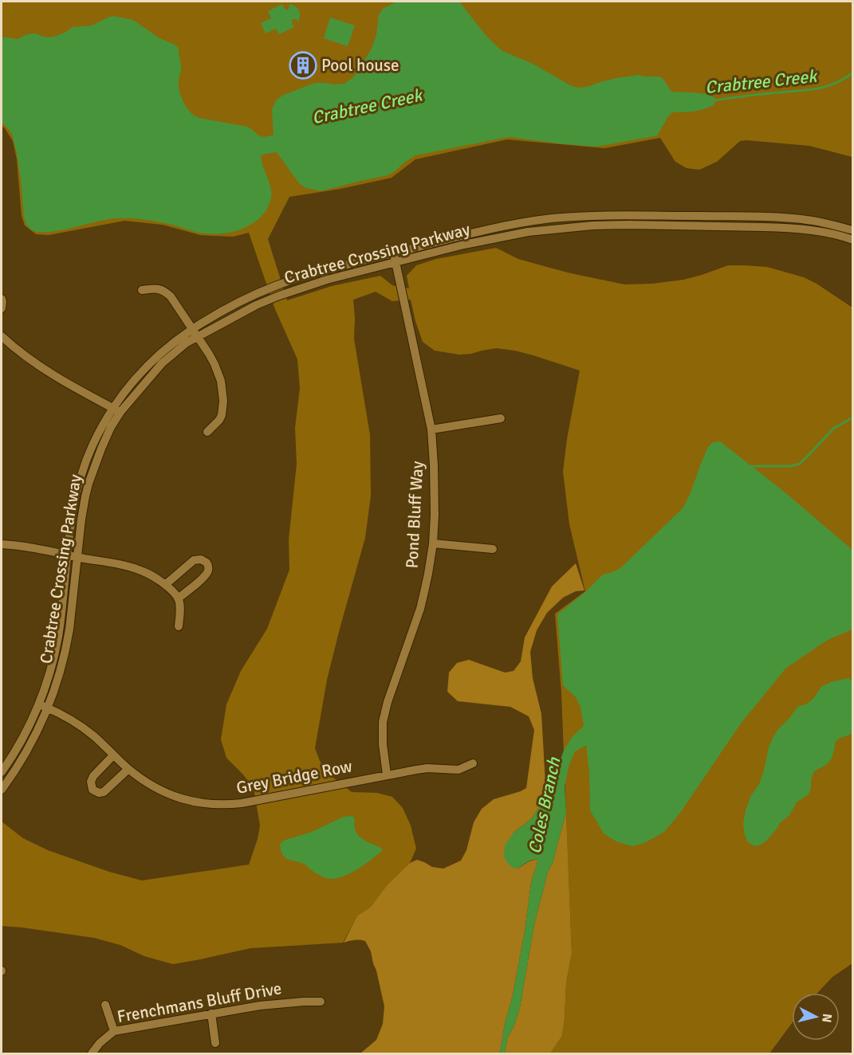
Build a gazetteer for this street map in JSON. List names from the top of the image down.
{
  "streets": {
    "street": [
      "Crabtree Crossing Parkway",
      "Pond Bluff Way",
      "Grey Bridge Row",
      "Frenchmans Bluff Drive"
    ]
  },
  "crossings": [
    ["Crabtree Crossing Parkway", "Pond Bluff Way"],
    ["Crabtree Crossing Parkway", "Grey Bridge Row"],
    ["Pond Bluff Way", "Grey Bridge Row"]
  ],
  "water": ["Crabtree Creek", "Coles Branch"],
  "places": {
    "building": ["Pool house"]
  },
  "north": "right"
}
